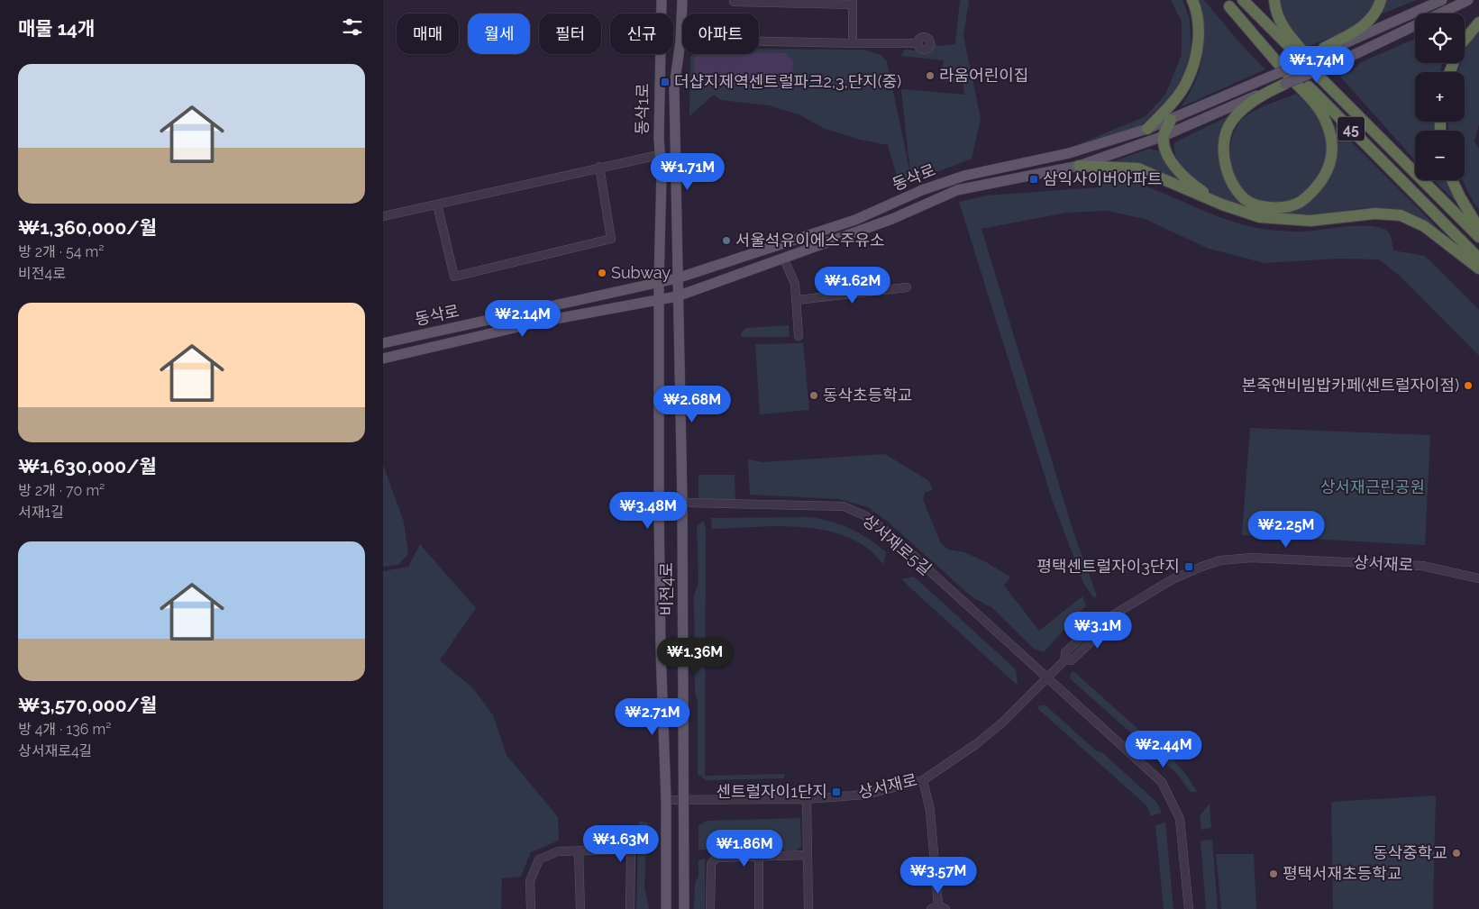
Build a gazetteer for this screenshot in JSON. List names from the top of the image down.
{
  "streets": {
    "highway": ["45"],
    "main road": ["동삭1로", "동삭로", "비전4로"],
    "street": ["상서재로5길", "상서재로"]
  },
  "crossings": [
    ["동삭1로", "동삭로"],
    ["동삭1로", "비전4로"],
    ["동삭로", "비전4로"],
    ["상서재로5길", "상서재로"],
    ["상서재로5길", "비전4로"],
    ["상서재로", "비전4로"]
  ],
  "parks": ["상서재근린공원"],
  "places": {
    "other": [
      "라움어린이집",
      "서울석유이에스주유소",
      "Subway",
      "본죽앤비빔밥카페(센트럴자이점)",
      "동삭초등학교",
      "동삭중학교",
      "평택서재초등학교"
    ],
    "transit": [
      "더샵지제역센트럴파크2,3,단지(중)",
      "삼익사이버아파트",
      "평택센트럴자이3단지",
      "센트럴자이1단지"
    ]
  },
  "page": {
    "heading": "매물 14개",
    "map_buttons": ["+", "−"],
    "chip": [
      "매매",
      "월세",
      "필터",
      "신규",
      "아파트"
    ],
    "price": [
      "₩1.74M",
      "₩1.71M",
      "₩1.62M",
      "₩2.14M",
      "₩2.68M",
      "₩3.48M",
      "₩2.25M",
      "₩3.1M",
      "₩1.36M",
      "₩2.71M",
      "₩2.44M",
      "₩1.63M",
      "₩1.86M",
      "₩3.57M"
    ],
    "list": [
      {
        "name": "₩1,360,000/월",
        "note": "방 2개 · 54 m² · 비전4로"
      },
      {
        "name": "₩1,630,000/월",
        "note": "방 2개 · 70 m² · 서재1길"
      },
      {
        "name": "₩3,570,000/월",
        "note": "방 4개 · 136 m² · 상서재로4길"
      }
    ]
  }
}
